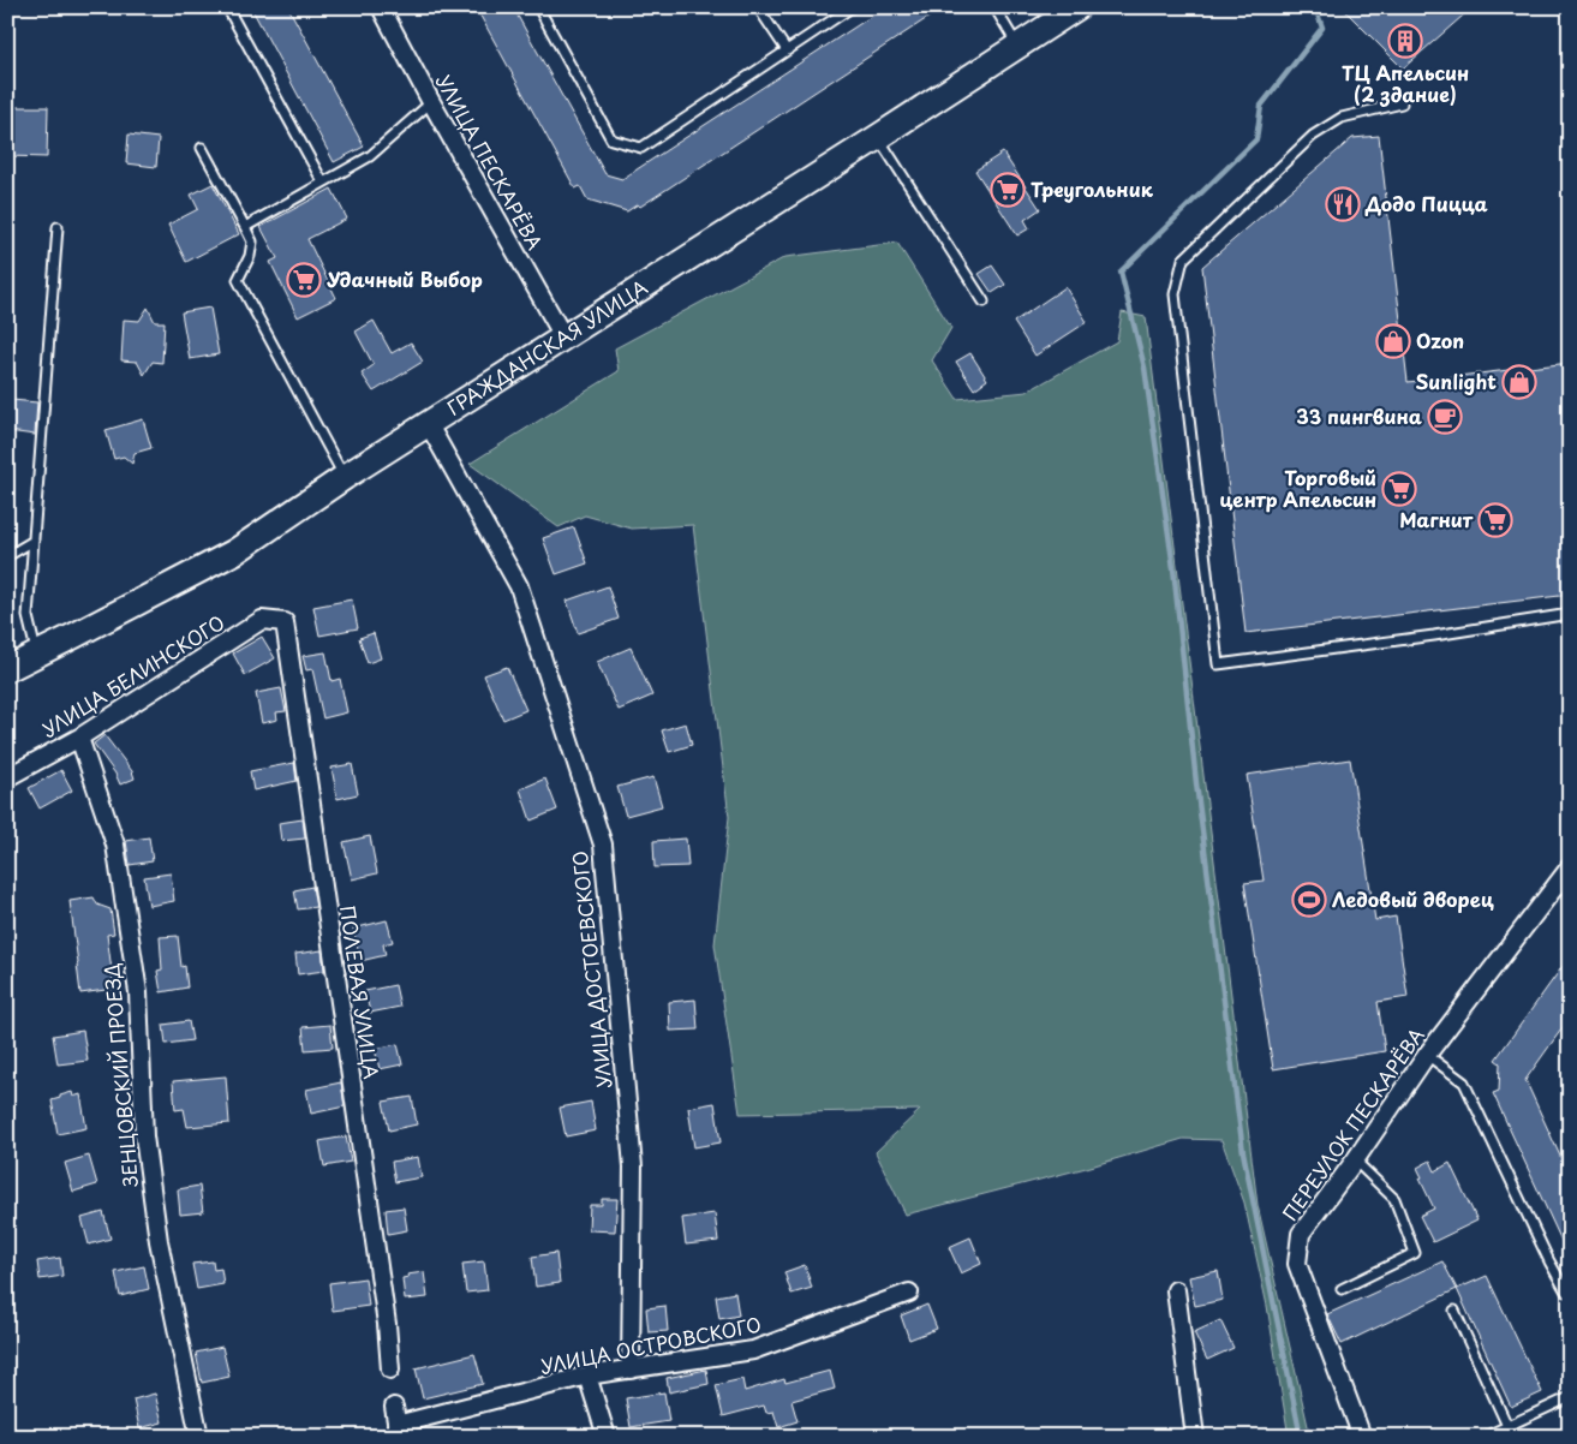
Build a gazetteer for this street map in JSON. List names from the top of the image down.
{
  "streets": {
    "main road": ["ГРАЖДАНСКАЯ УЛИЦА"],
    "street": [
      "УЛИЦА ПЕСКАРЁВА",
      "УЛИЦА БЕЛИНСКОГО",
      "УЛИЦА ДОСТОЕВСКОГО",
      "ПОЛЕВАЯ УЛИЦА",
      "ЗЕНЦОВСКИЙ ПРОЕЗД",
      "ПЕРЕУЛОК ПЕСКАРЁВА",
      "УЛИЦА ОСТРОВСКОГО"
    ]
  },
  "crossings": [
    ["УЛИЦА ПЕСКАРЁВА", "ГРАЖДАНСКАЯ УЛИЦА"],
    ["ГРАЖДАНСКАЯ УЛИЦА", "УЛИЦА ДОСТОЕВСКОГО"],
    ["УЛИЦА БЕЛИНСКОГО", "ПОЛЕВАЯ УЛИЦА"],
    ["УЛИЦА БЕЛИНСКОГО", "ЗЕНЦОВСКИЙ ПРОЕЗД"],
    ["УЛИЦА ДОСТОЕВСКОГО", "УЛИЦА ОСТРОВСКОГО"]
  ],
  "places": {
    "building": ["ТЦ Апельсин (2 здание)"],
    "supermarket": [
      "Треугольник",
      "Удачный Выбор",
      "Торговый центр Апельсин",
      "Магнит"
    ],
    "restaurant": ["Додо Пицца"],
    "shop": ["Ozon", "Sunlight"],
    "cafe": ["33 пингвина"],
    "sports": ["Ледовый дворец"]
  }
}
